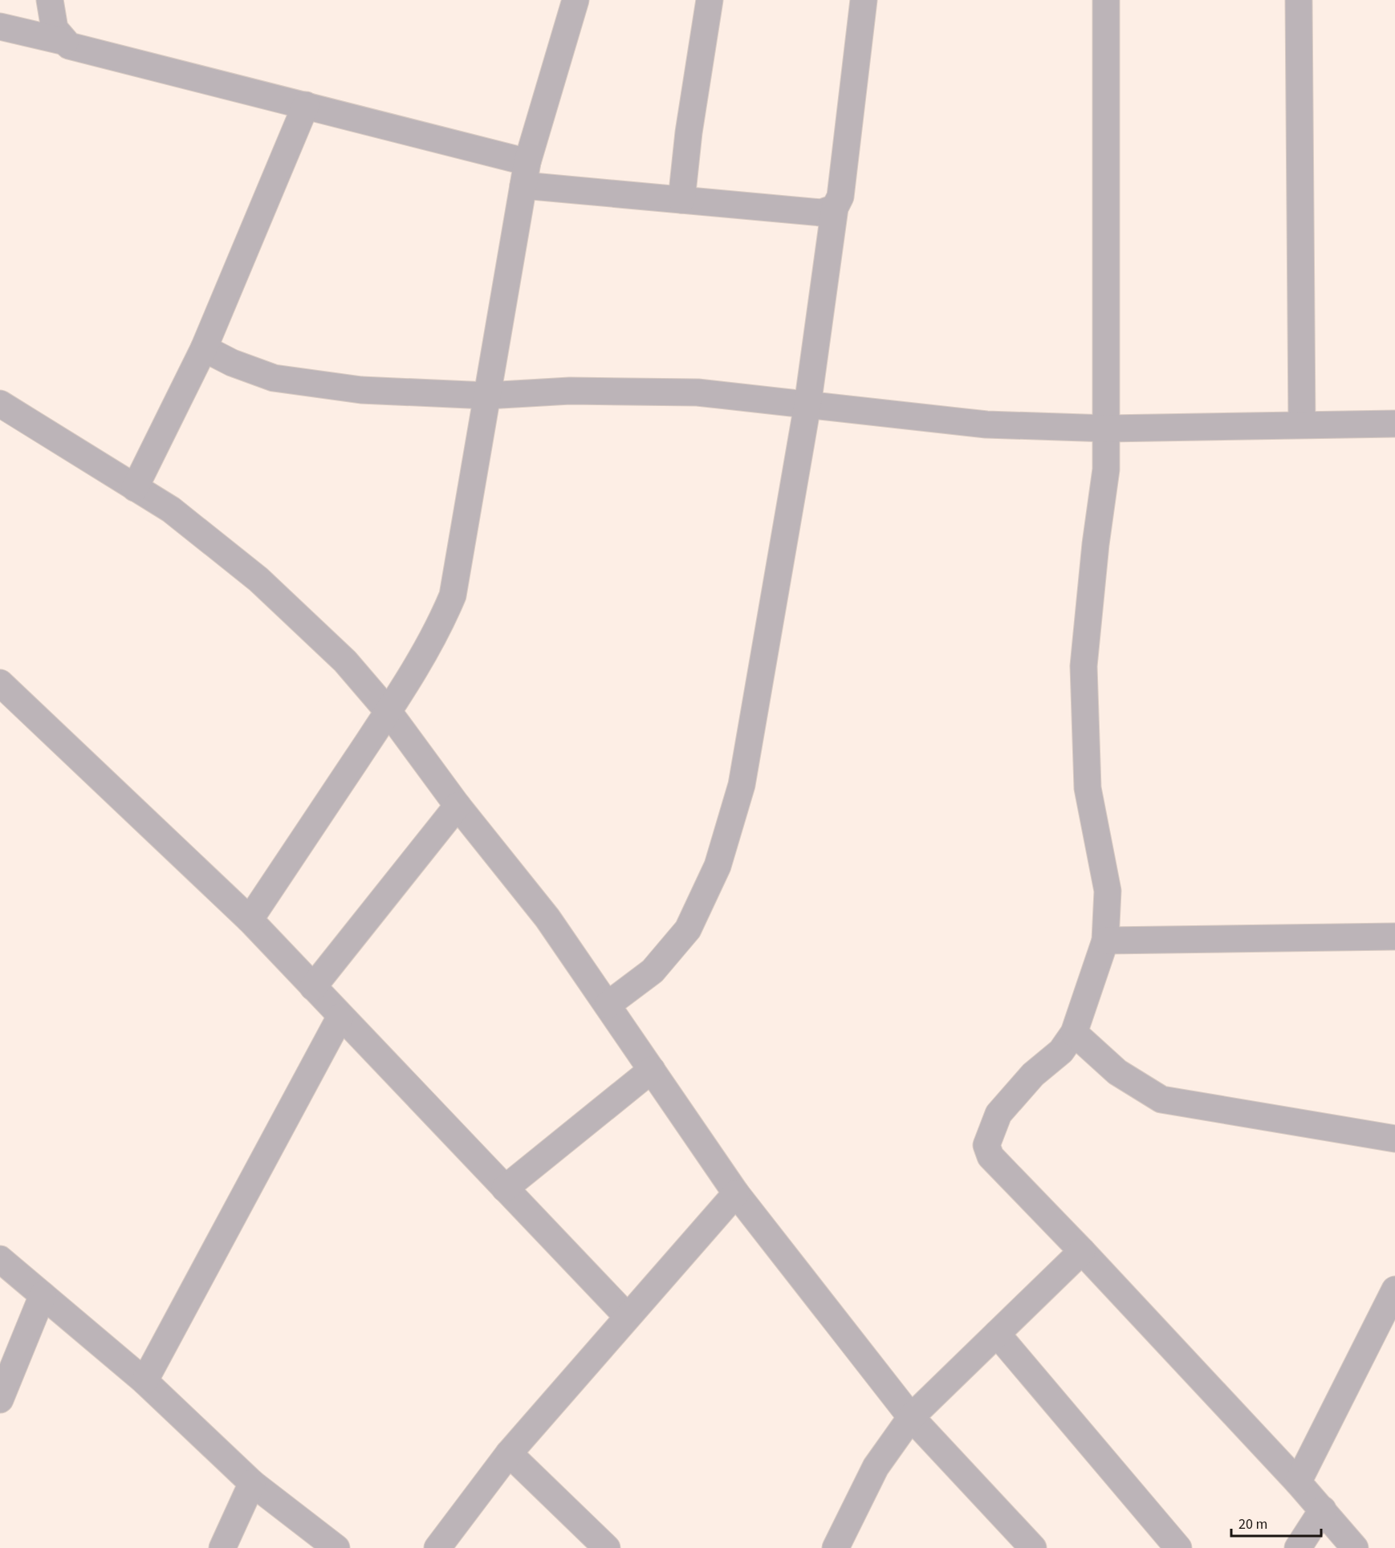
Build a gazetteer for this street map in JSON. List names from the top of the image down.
{
  "scale_bar": "20 m"
}
